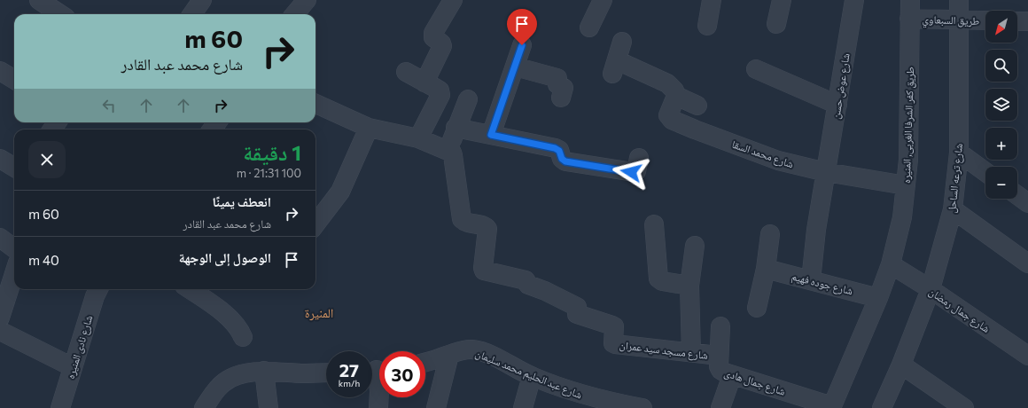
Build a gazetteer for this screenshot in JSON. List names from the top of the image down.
{
  "streets": {
    "street": [
      "طريق السبعاوي",
      "شارع عوض حسن",
      "طريق كفر الشرفا الغربى, المنيره",
      "شارع محمد السقا",
      "شارع ترعه الساحل",
      "شارع جوده فهيم",
      "شارع جمال رمضان",
      "شارع نادى المنيره",
      "شارع مسجد سيد عمران",
      "شارع عبد الحليم محمد سليمان",
      "شارع جمال هادى"
    ]
  },
  "crossings": [
    ["طريق السبعاوي", "طريق كفر الشرفا الغربى, المنيره"],
    ["طريق السبعاوي", "شارع ترعه الساحل"],
    ["شارع عوض حسن", "شارع محمد السقا"],
    ["شارع عوض حسن", "شارع جوده فهيم"],
    ["طريق كفر الشرفا الغربى, المنيره", "شارع محمد السقا"],
    ["طريق كفر الشرفا الغربى, المنيره", "شارع جوده فهيم"],
    ["طريق كفر الشرفا الغربى, المنيره", "شارع جمال رمضان"],
    ["طريق كفر الشرفا الغربى, المنيره", "شارع جمال هادى"],
    ["شارع ترعه الساحل", "شارع جمال رمضان"],
    ["شارع مسجد سيد عمران", "شارع جمال هادى"]
  ],
  "districts": ["المنيرة"],
  "north": "bottom left",
  "page": {
    "map_buttons": ["+", "−"],
    "turn": ["60 m", "شارع محمد عبد القادر"],
    "heading": ["1 دقيقة", "100 m · 21:31"],
    "list": [
      {
        "name": "انعطف يمينًا",
        "note": "شارع محمد عبد القادر",
        "value": "60 m"
      },
      {
        "name": "الوصول إلى الوجهة",
        "value": "40 m"
      }
    ],
    "speed": "27 km/h",
    "limit": "30"
  }
}
